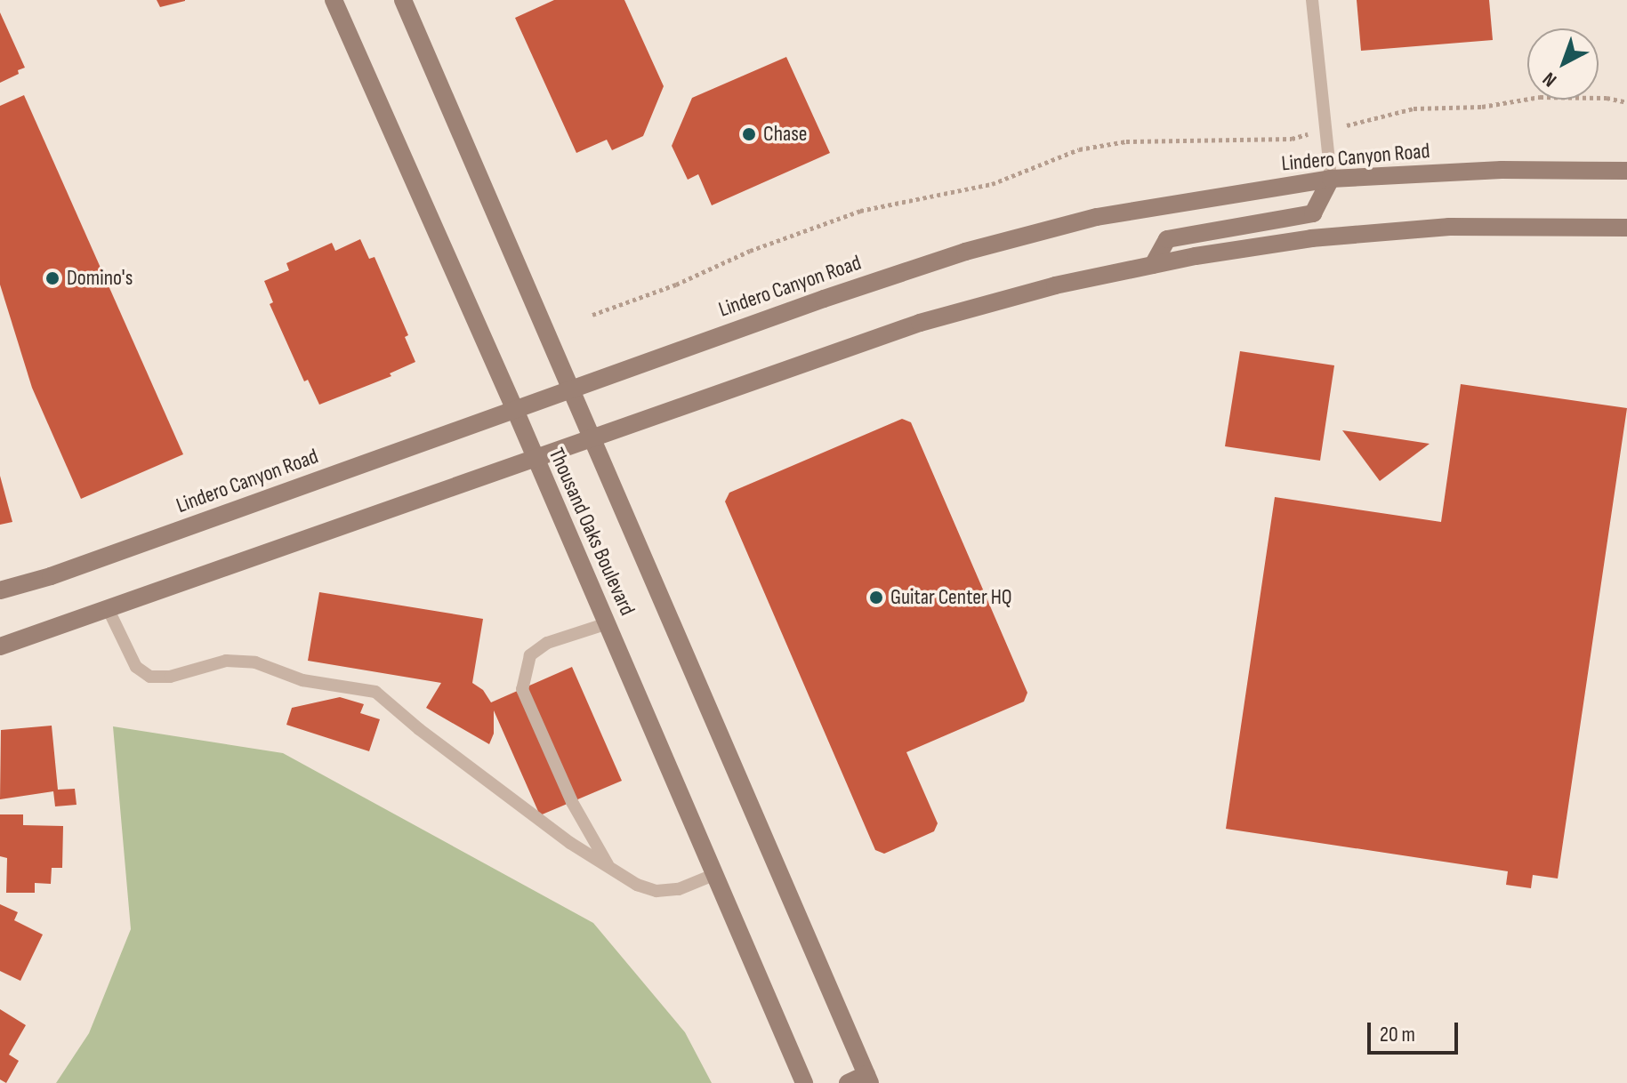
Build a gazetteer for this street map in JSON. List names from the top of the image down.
{
  "streets": {
    "main road": ["Lindero Canyon Road", "Thousand Oaks Boulevard"]
  },
  "crossings": [
    ["Lindero Canyon Road", "Thousand Oaks Boulevard"]
  ],
  "places": ["Chase", "Domino's", "Guitar Center HQ"],
  "scale_bar": "20 m",
  "north": "bottom left"
}
